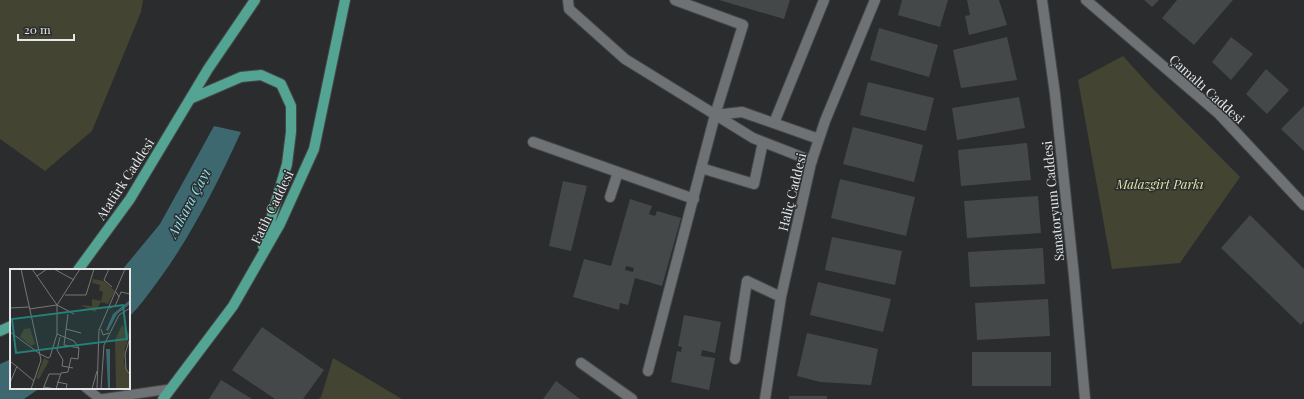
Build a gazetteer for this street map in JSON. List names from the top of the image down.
{
  "streets": {
    "main road": ["Atatürk Caddesi", "Fatih Caddesi"],
    "street": ["Çamaltı Caddesi", "Haliç Caddesi", "Sanatoryum Caddesi"]
  },
  "water": ["Ankara Çayı"],
  "parks": ["Malazgirt Parkı"],
  "scale_bar": "20 m"
}
